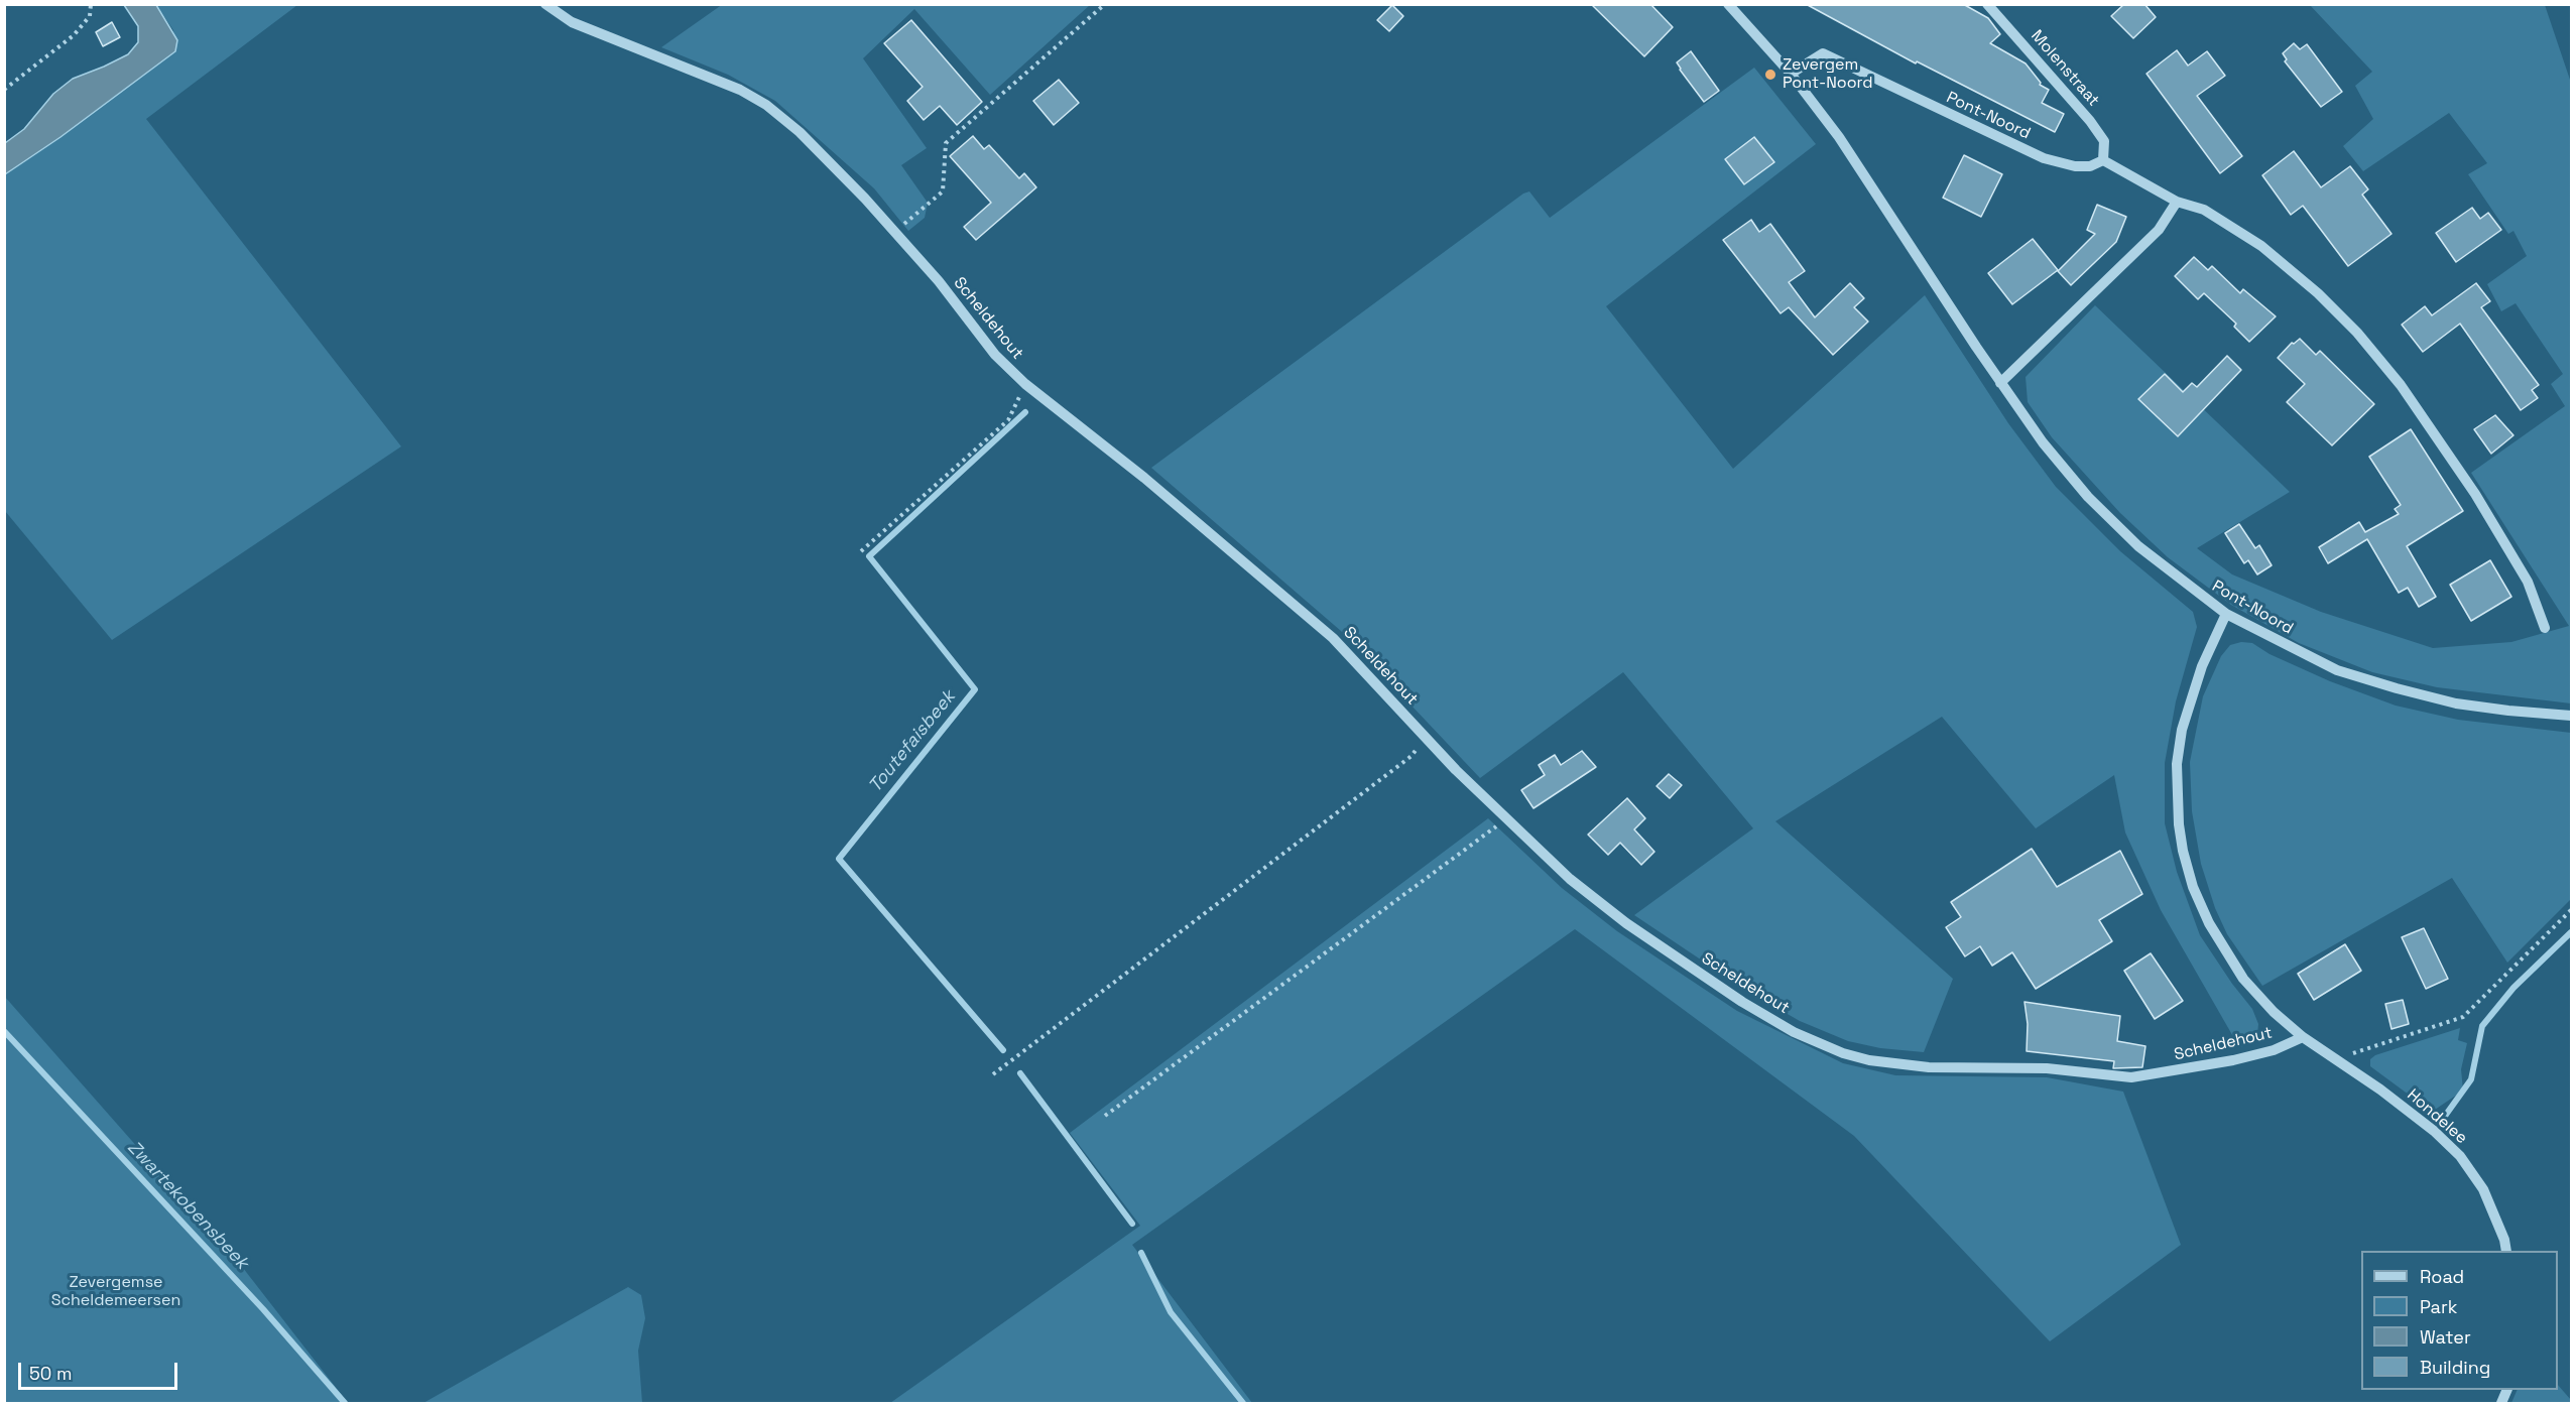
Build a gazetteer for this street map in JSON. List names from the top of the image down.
{
  "streets": {
    "street": [
      "Molenstraat",
      "Pont-Noord",
      "Scheldehout",
      "Hondelee"
    ]
  },
  "crossings": [
    ["Molenstraat", "Pont-Noord"],
    ["Pont-Noord", "Scheldehout"],
    ["Scheldehout", "Hondelee"]
  ],
  "water": ["Toutefaisbeek", "Zwartekobensbeek"],
  "parks": ["Zevergemse Scheldemeersen"],
  "places": ["Zevergem Pont-Noord"],
  "legend": [
    "Road",
    "Park",
    "Water",
    "Building"
  ],
  "scale_bar": "50 m"
}
